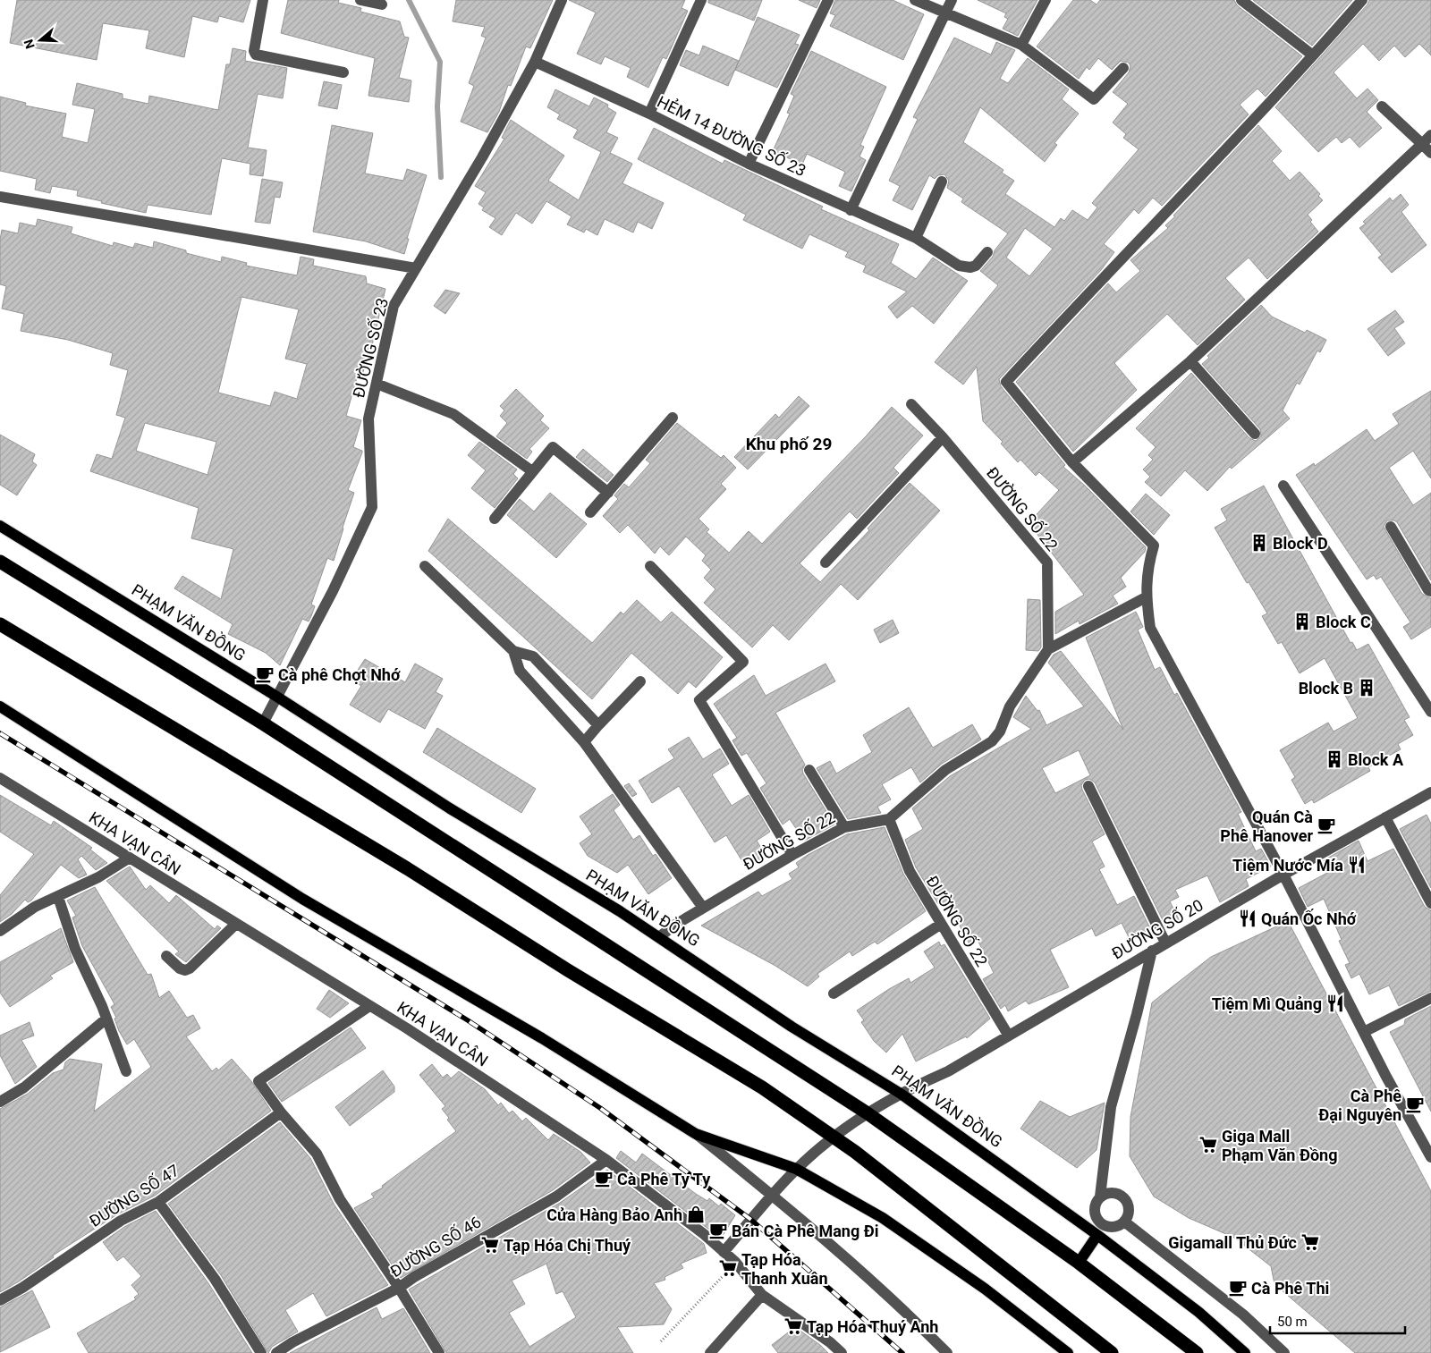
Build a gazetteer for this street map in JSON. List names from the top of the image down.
{
  "streets": {
    "main road": ["PHẠM VĂN ĐỒNG"],
    "street": [
      "HẺM 14 ĐƯỜNG SỐ 23",
      "ĐƯỜNG SỐ 23",
      "ĐƯỜNG SỐ 22",
      "KHA VẠN CÂN",
      "ĐƯỜNG SỐ 20",
      "ĐƯỜNG SỐ 47",
      "ĐƯỜNG SỐ 46"
    ]
  },
  "crossings": [
    ["HẺM 14 ĐƯỜNG SỐ 23", "ĐƯỜNG SỐ 23"],
    ["ĐƯỜNG SỐ 23", "PHẠM VĂN ĐỒNG"],
    ["ĐƯỜNG SỐ 22", "PHẠM VĂN ĐỒNG"],
    ["ĐƯỜNG SỐ 22", "ĐƯỜNG SỐ 20"],
    ["PHẠM VĂN ĐỒNG", "ĐƯỜNG SỐ 20"],
    ["KHA VẠN CÂN", "ĐƯỜNG SỐ 46"]
  ],
  "districts": ["Khu phố 29"],
  "places": {
    "building": [
      "Block D",
      "Block C",
      "Block B",
      "Block A"
    ],
    "cafe": [
      "Cà phê Chợt Nhớ",
      "Quán Cà Phê Hanover",
      "Cà Phê Đại Nguyên",
      "Cà Phê Ty Ty",
      "Bán Cà Phê Mang Đi",
      "Cà Phê Thi"
    ],
    "restaurant": ["Tiệm Nước Mía", "Quán Ốc Nhớ", "Tiệm Mì Quảng"],
    "supermarket": [
      "Giga Mall Phạm Văn Đồng",
      "Gigamall Thủ Đức",
      "Tạp Hóa Chị Thuý",
      "Tạp Hóa Thanh Xuân",
      "Tạp Hóa Thuý Anh"
    ],
    "shop": ["Cửa Hàng Bảo Anh"]
  },
  "scale_bar": "50 m",
  "north": "left"
}
